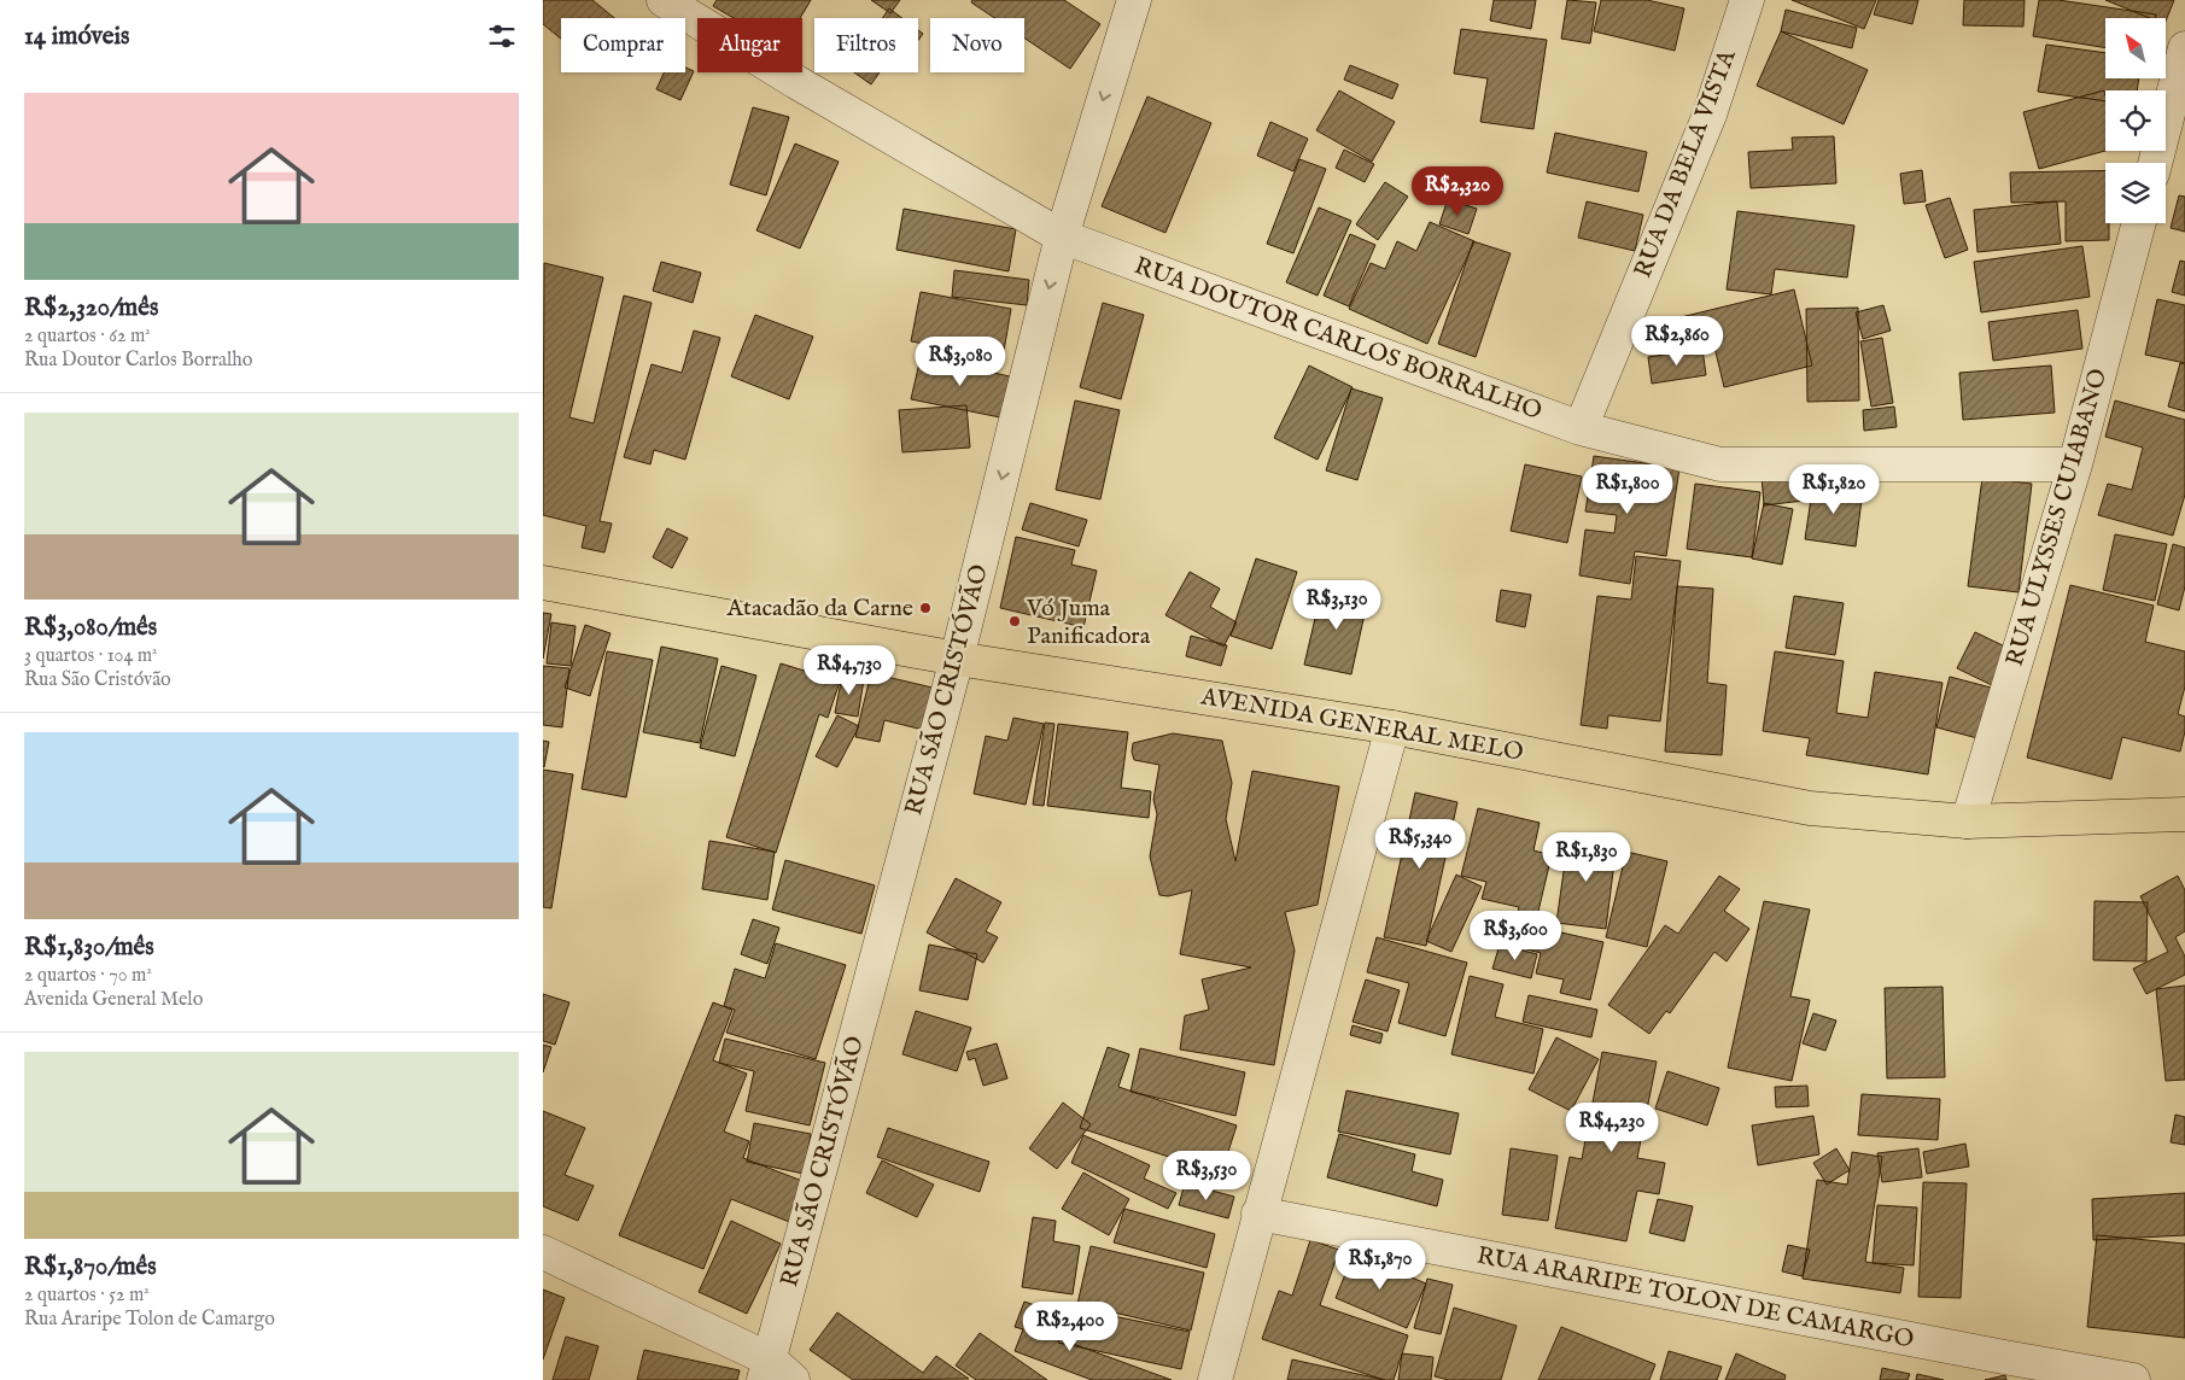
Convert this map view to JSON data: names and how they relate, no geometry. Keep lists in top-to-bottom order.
{
  "streets": {
    "main road": ["AVENIDA GENERAL MELO"],
    "street": [
      "RUA DA BELA VISTA",
      "RUA DOUTOR CARLOS BORRALHO",
      "RUA ULYSSES CUIABANO",
      "RUA SÃO CRISTÓVÃO",
      "RUA ARARIPE TOLON DE CAMARGO"
    ]
  },
  "crossings": [
    ["RUA DA BELA VISTA", "RUA DOUTOR CARLOS BORRALHO"],
    ["RUA DOUTOR CARLOS BORRALHO", "RUA ULYSSES CUIABANO"],
    ["RUA DOUTOR CARLOS BORRALHO", "RUA SÃO CRISTÓVÃO"],
    ["RUA ULYSSES CUIABANO", "AVENIDA GENERAL MELO"],
    ["RUA SÃO CRISTÓVÃO", "AVENIDA GENERAL MELO"]
  ],
  "one_way": ["RUA SÃO CRISTÓVÃO"],
  "places": ["Atacadão da Carne", "Vó Juma Panificadora"],
  "north": "top left",
  "page": {
    "heading": "14 imóveis",
    "chip": [
      "Comprar",
      "Alugar",
      "Filtros",
      "Novo"
    ],
    "list": [
      {
        "name": "R$2,320/mês",
        "note": "2 quartos · 62 m² · Rua Doutor Carlos Borralho"
      },
      {
        "name": "R$3,080/mês",
        "note": "3 quartos · 104 m² · Rua São Cristóvão"
      },
      {
        "name": "R$1,830/mês",
        "note": "2 quartos · 70 m² · Avenida General Melo"
      },
      {
        "name": "R$1,870/mês",
        "note": "2 quartos · 52 m² · Rua Araripe Tolon de Camargo"
      }
    ],
    "price": [
      "R$2,320",
      "R$2,860",
      "R$3,080",
      "R$1,800",
      "R$1,820",
      "R$3,130",
      "R$4,730",
      "R$5,340",
      "R$1,830",
      "R$3,600",
      "R$4,230",
      "R$3,530",
      "R$1,870",
      "R$2,400"
    ]
  }
}
